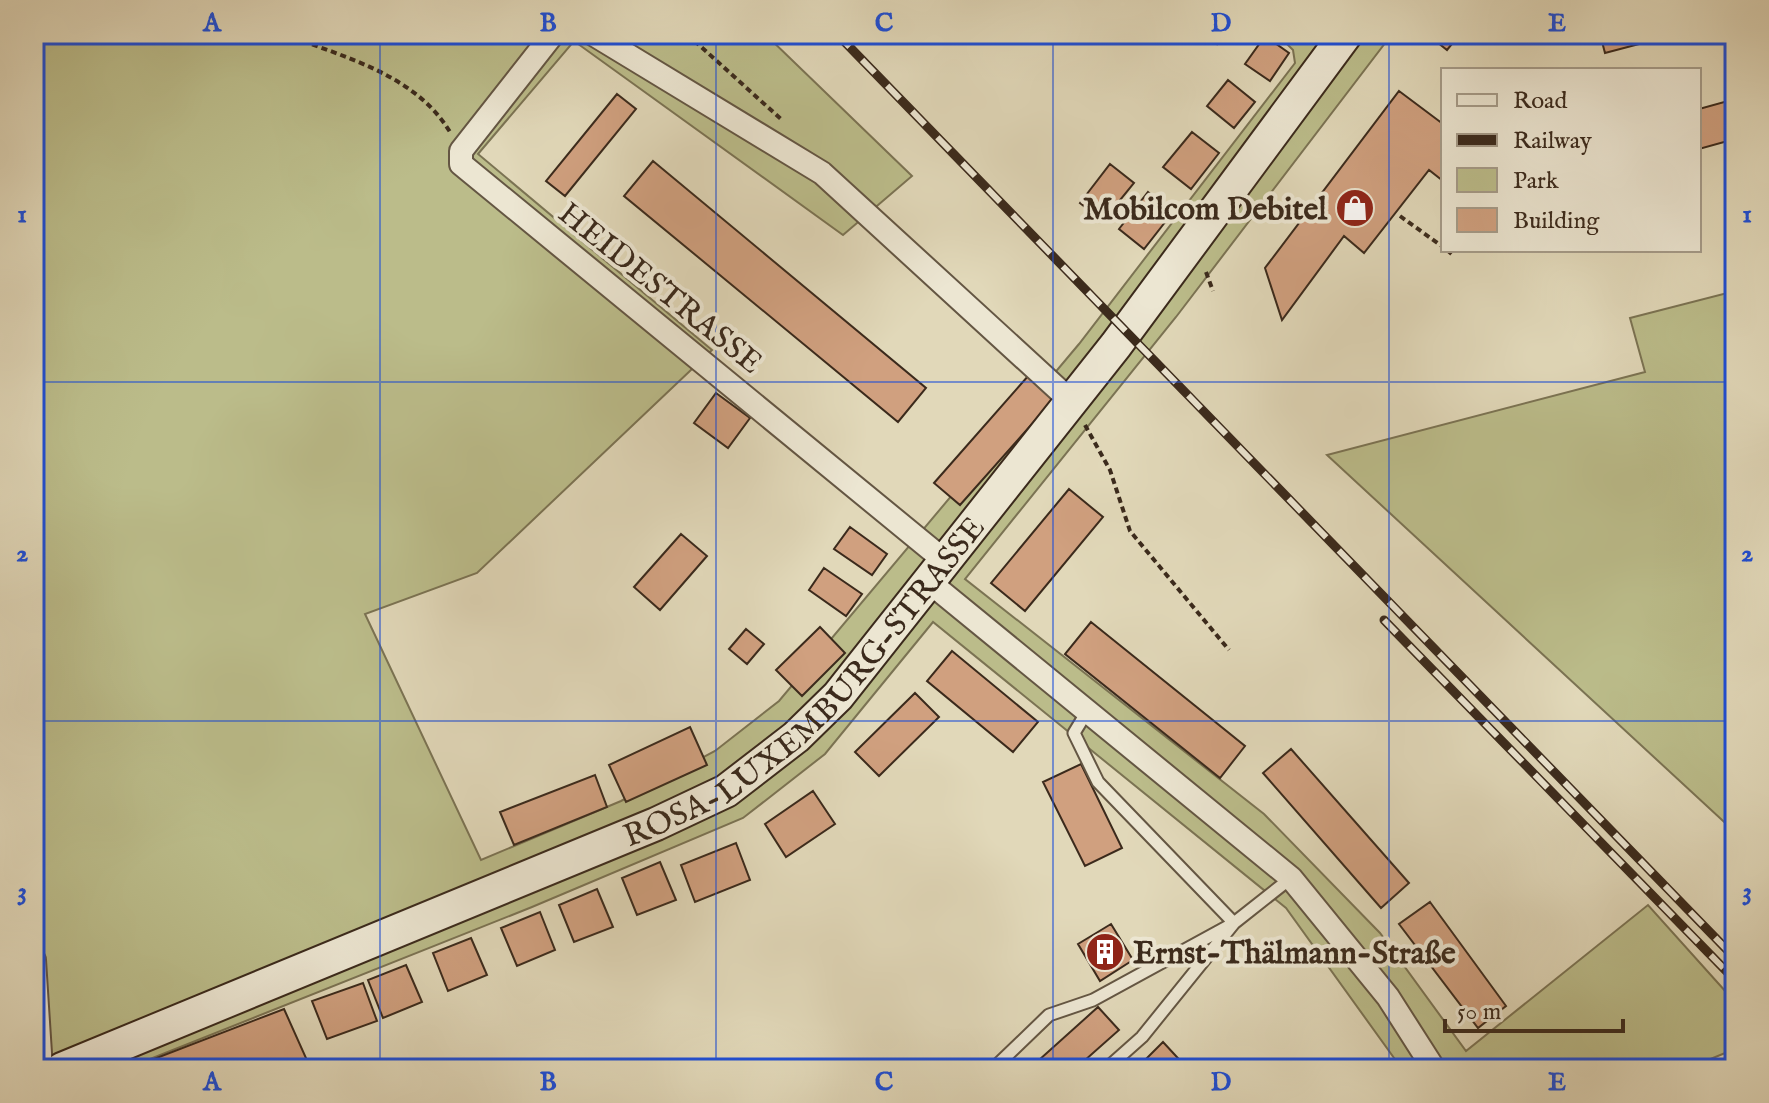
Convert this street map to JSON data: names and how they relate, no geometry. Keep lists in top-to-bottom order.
{
  "streets": {
    "main road": ["ROSA-LUXEMBURG-STRASSE"],
    "street": ["HEIDESTRASSE"]
  },
  "crossings": [
    ["HEIDESTRASSE", "ROSA-LUXEMBURG-STRASSE"]
  ],
  "places": {
    "shop": ["Mobilcom Debitel"],
    "building": ["Ernst-Thälmann-Straße"]
  },
  "legend": [
    "Road",
    "Railway",
    "Park",
    "Building"
  ],
  "scale_bar": "50 m",
  "grid": {
    "columns": [
      "A",
      "B",
      "C",
      "D",
      "E"
    ],
    "rows": ["1", "2", "3"]
  }
}
